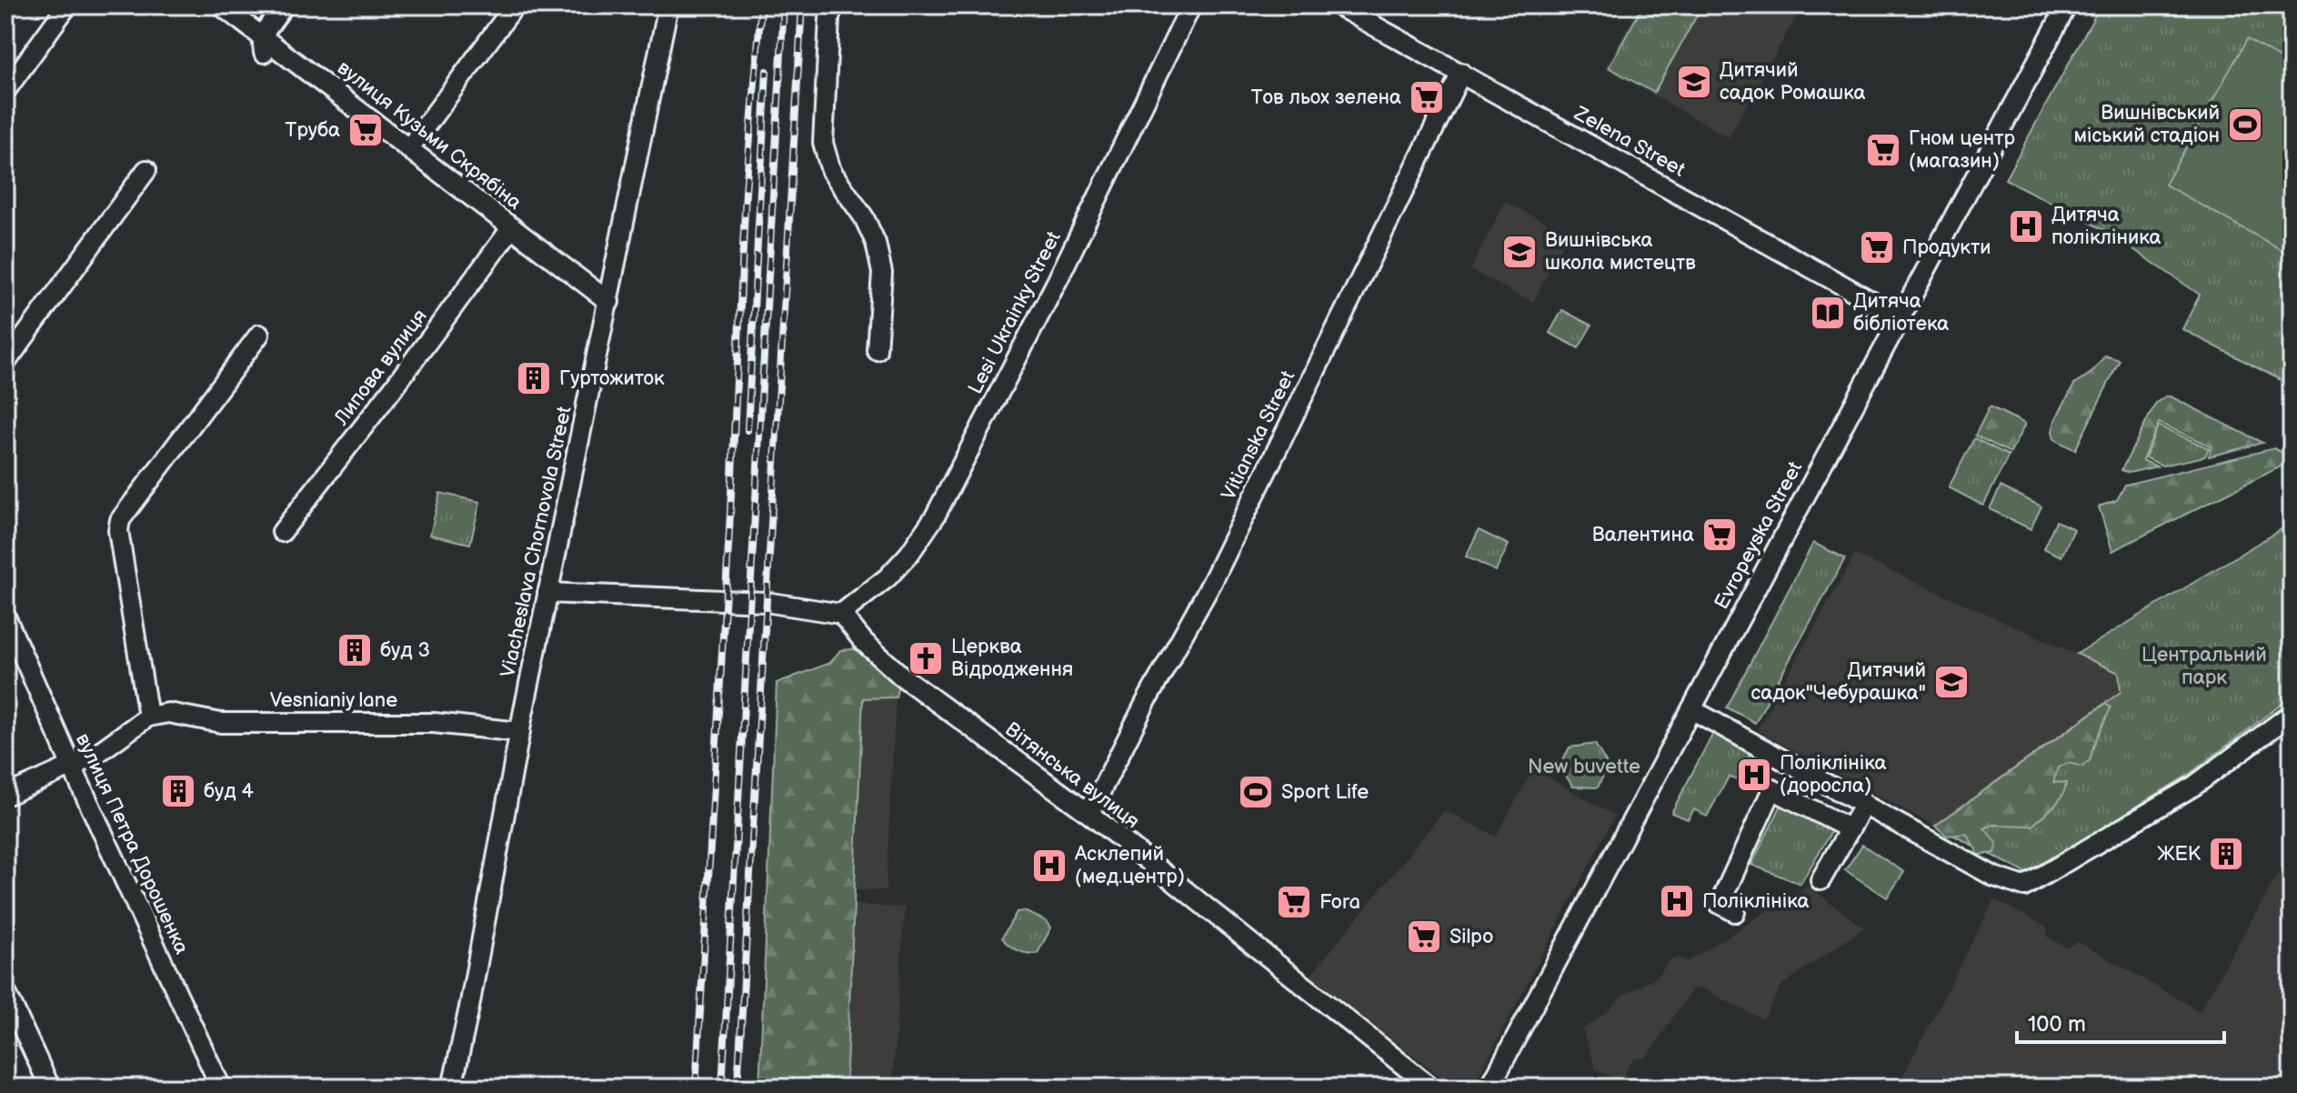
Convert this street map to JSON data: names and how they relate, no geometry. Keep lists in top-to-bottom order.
{
  "streets": {
    "street": [
      "вулиця Кузьми Скрябіна",
      "Zelena Street",
      "Lesi Ukrainky Street",
      "Липова вулиця",
      "Vitianska Street",
      "Evropeyska Street",
      "Viacheslava Chornovola Street",
      "Vesnianiy lane",
      "Вітянська вулиця",
      "вулиця Петра Дорошенка"
    ]
  },
  "crossings": [
    ["вулиця Кузьми Скрябіна", "Липова вулиця"],
    ["вулиця Кузьми Скрябіна", "Viacheslava Chornovola Street"],
    ["Zelena Street", "Vitianska Street"],
    ["Zelena Street", "Evropeyska Street"],
    ["Lesi Ukrainky Street", "Вітянська вулиця"],
    ["Vitianska Street", "Вітянська вулиця"],
    ["Viacheslava Chornovola Street", "Vesnianiy lane"]
  ],
  "parks": ["Центральний парк", "New buvette"],
  "places": {
    "school or university": ["Дитячий садок Ромашка", "Вишнівська школа мистецтв", "Дитячий садок\"Чебурашка\""],
    "supermarket": [
      "Тов льох зелена",
      "Труба",
      "Гном центр (магазин)",
      "Продукти",
      "Валентина",
      "Fora",
      "Silpo"
    ],
    "sports": ["Вишнівський міський стадіон", "Sport Life"],
    "hospital": [
      "Дитяча полікліника",
      "Поліклініка (доросла)",
      "Асклепий (мед.центр)",
      "Поліклініка"
    ],
    "library": ["Дитяча бібліотека"],
    "building": [
      "Гуртожиток",
      "буд 3",
      "буд 4",
      "ЖЕК"
    ],
    "church": ["Церква Відродження"]
  },
  "scale_bar": "100 m"
}
